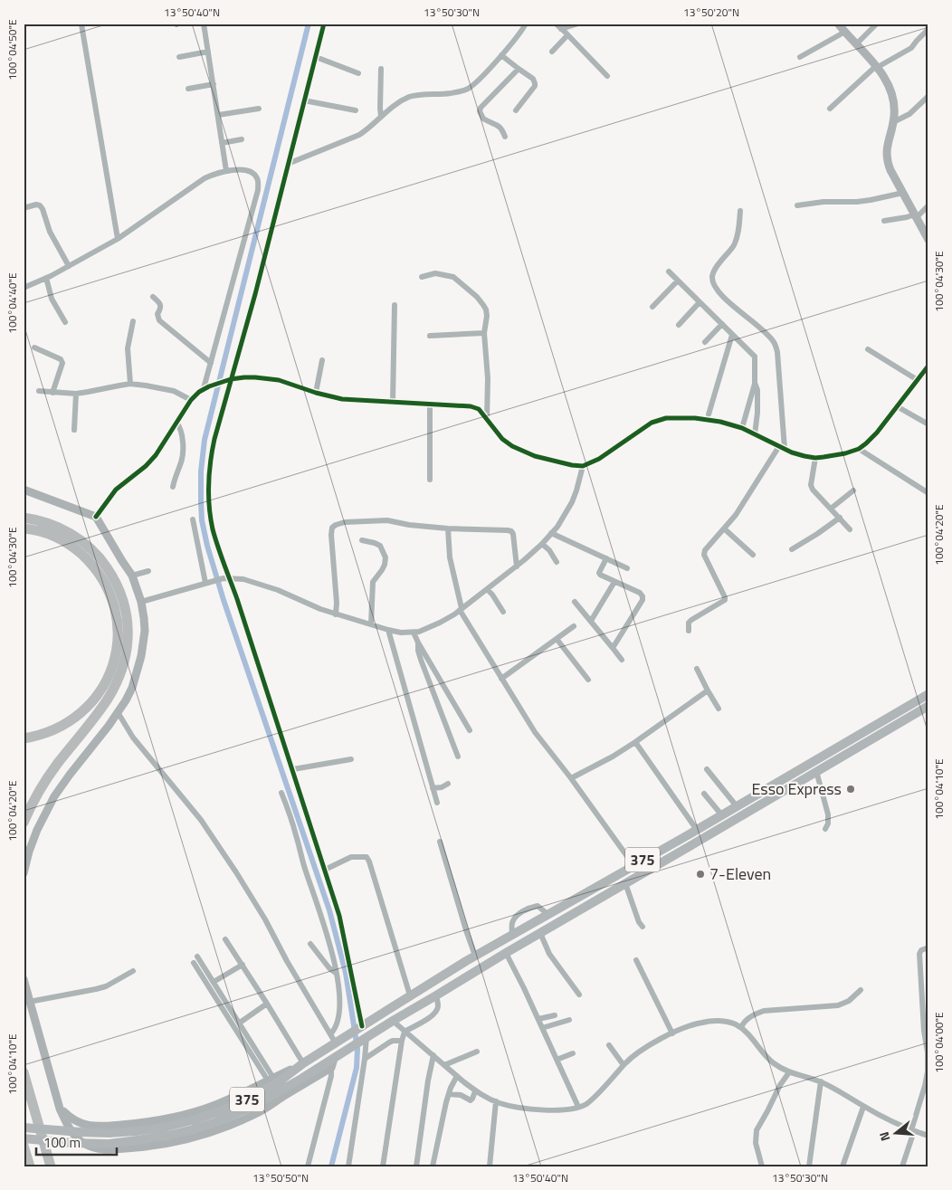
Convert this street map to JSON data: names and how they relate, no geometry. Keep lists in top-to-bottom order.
{
  "streets": {
    "main road": ["375"]
  },
  "places": ["Esso Express", "7-Eleven"],
  "scale_bar": "100 m",
  "north": "left",
  "coordinates": [
    "13°50'40\"N",
    "13°50'30\"N",
    "13°50'20\"N",
    "100°04'50\"E",
    "100°04'30\"E",
    "100°04'40\"E",
    "100°04'20\"E",
    "100°04'10\"E",
    "100°04'00\"E",
    "13°50'50\"N"
  ]
}
